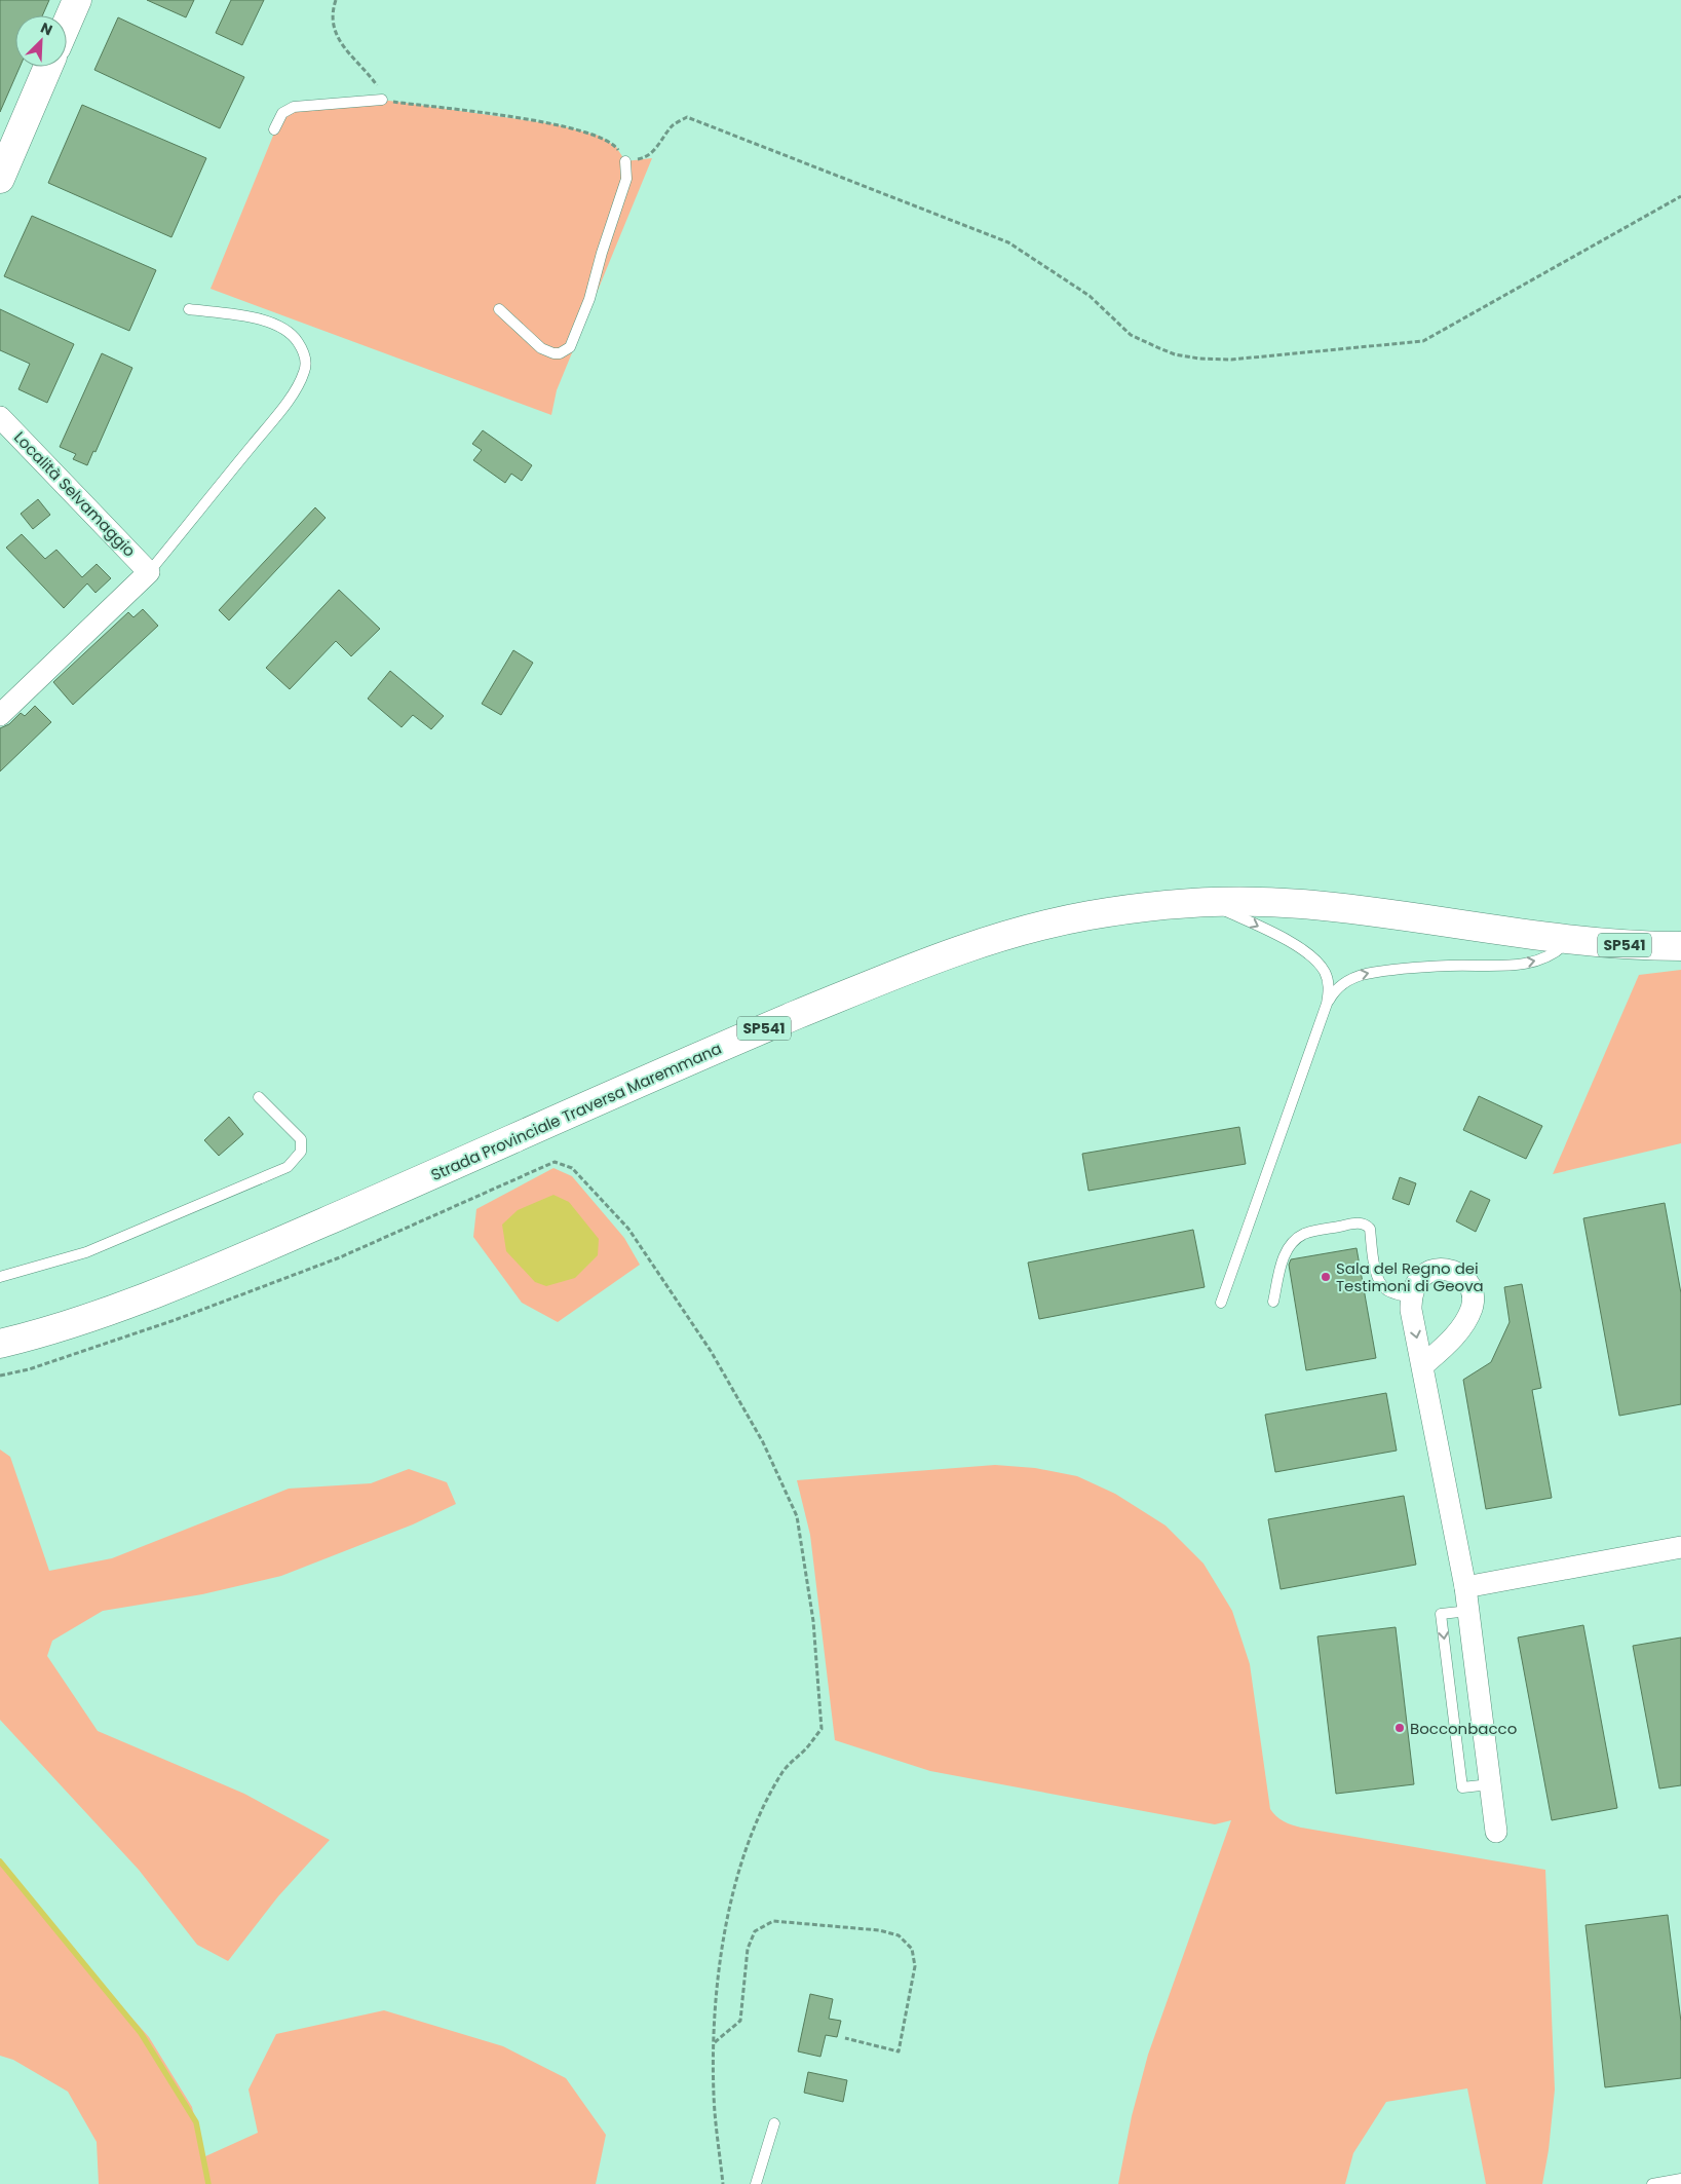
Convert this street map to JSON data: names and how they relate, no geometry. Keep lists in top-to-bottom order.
{
  "streets": {
    "main road": ["SP541", "Strada Provinciale Traversa Maremmana"],
    "street": ["Località Selvamaggio"]
  },
  "places": ["Sala del Regno dei Testimoni di Geova", "Bocconbacco"],
  "north": "top right"
}
